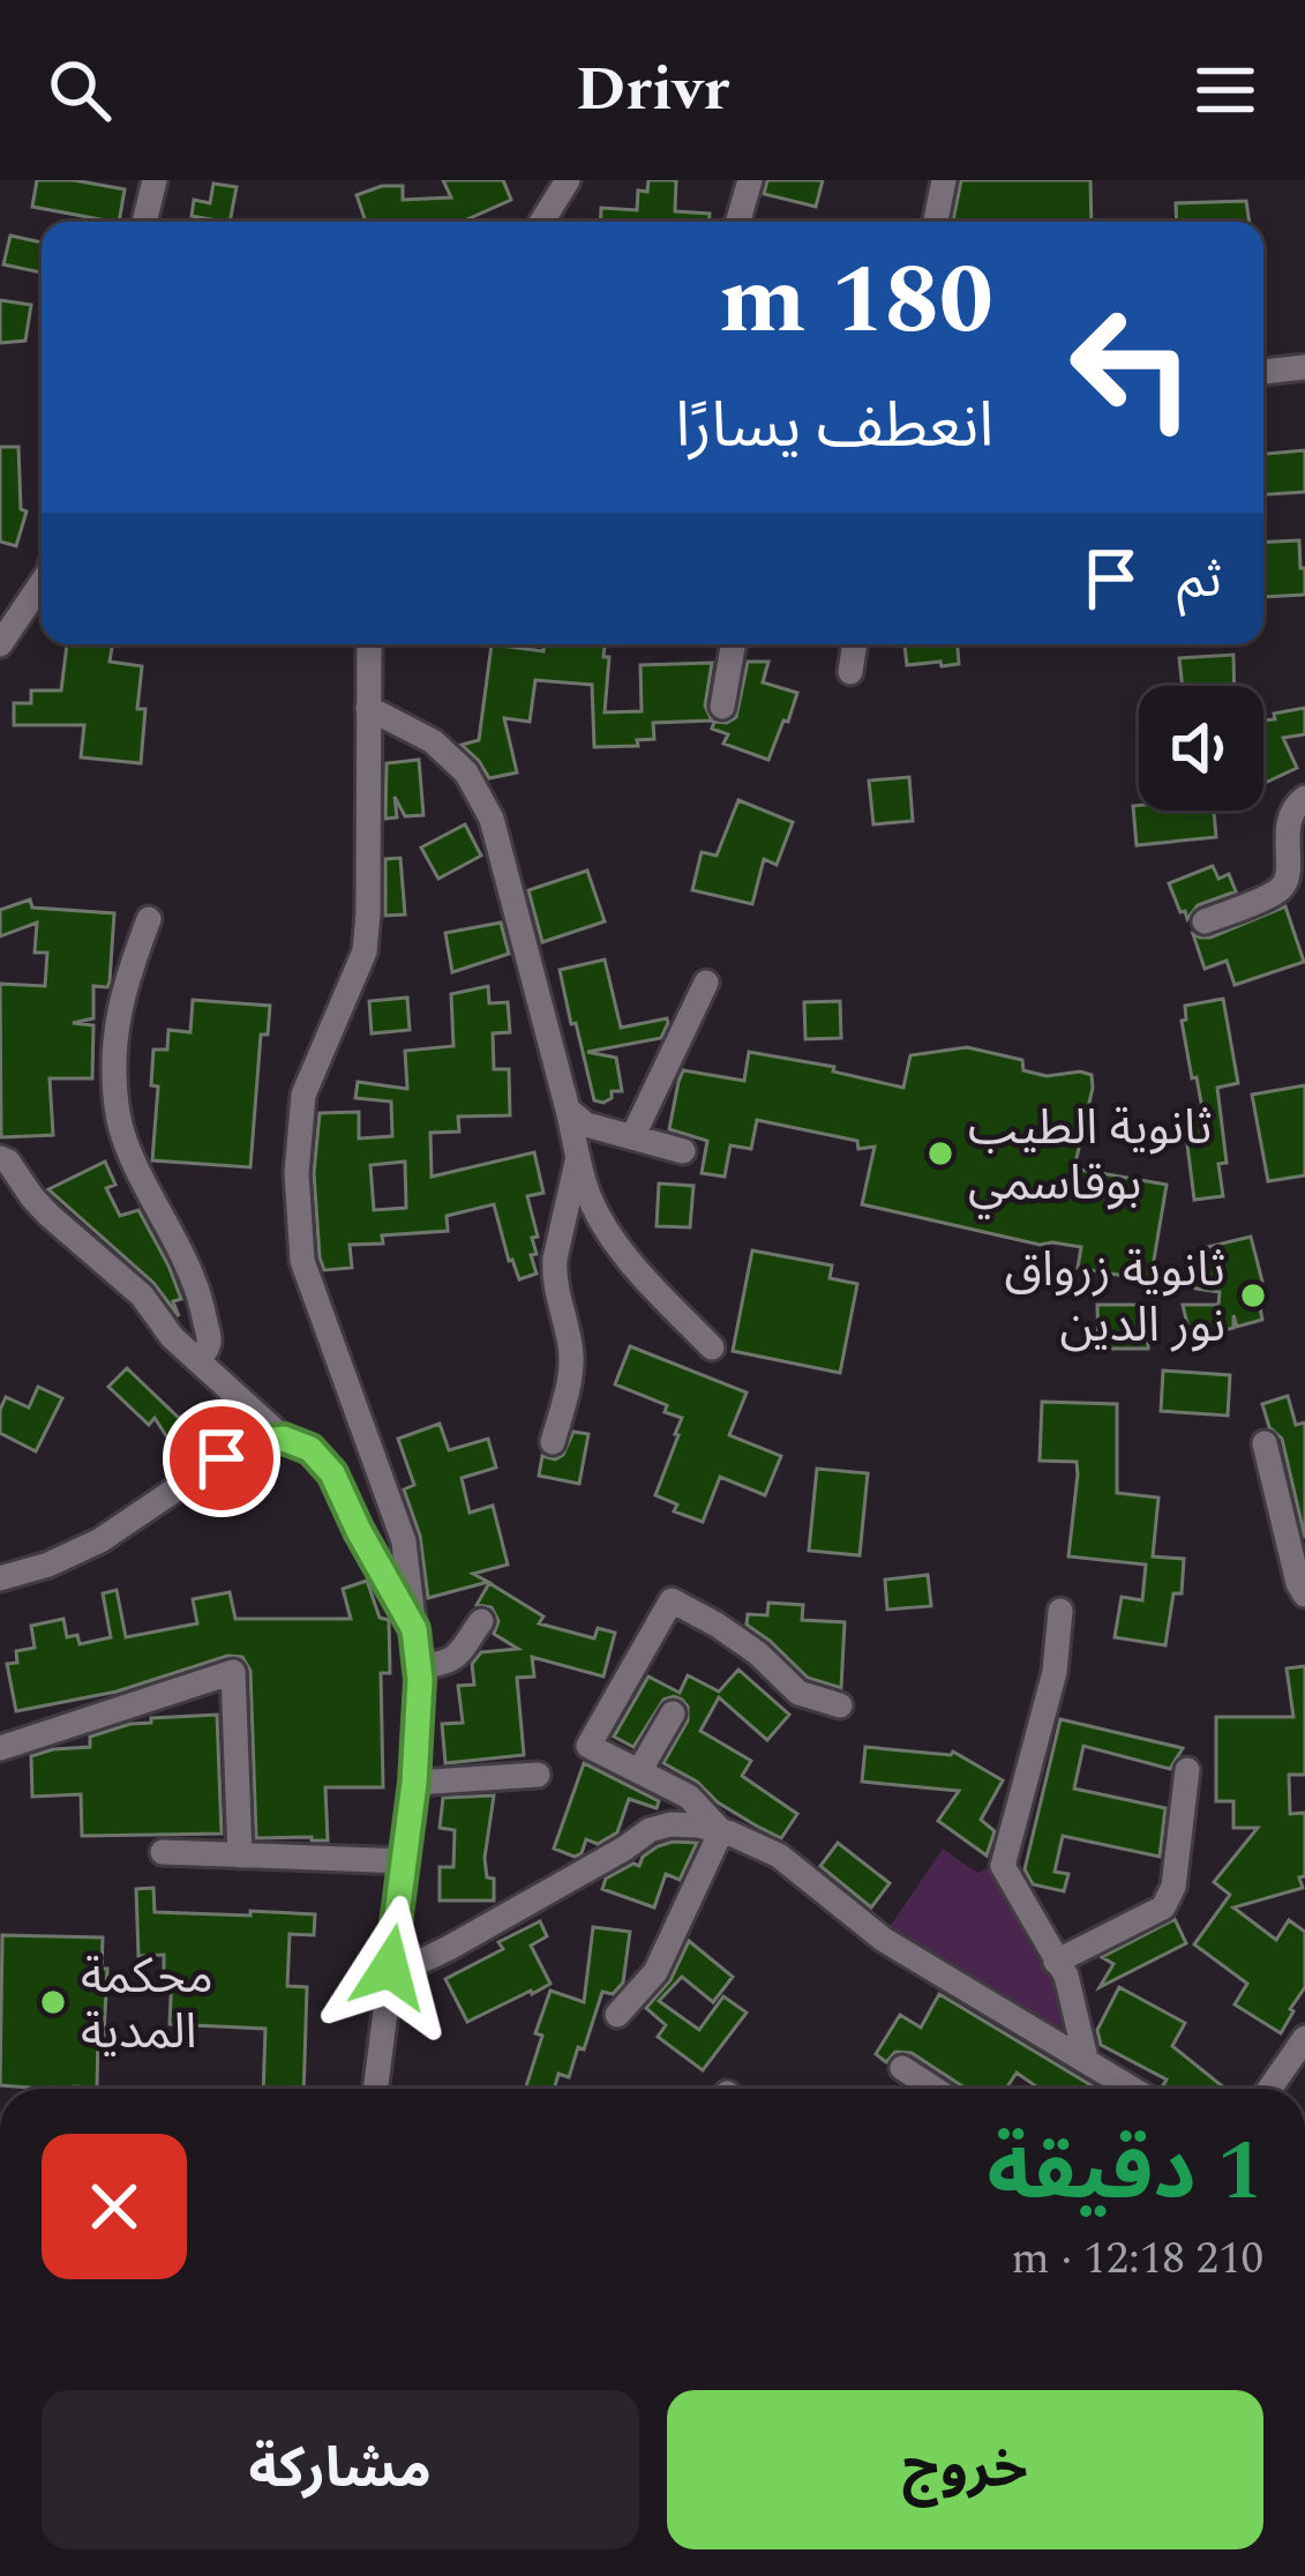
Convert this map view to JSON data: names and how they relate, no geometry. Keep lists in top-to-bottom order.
{
  "places": ["ثانوية الطيب بوقاسمي", "ثانوية زرواق نور الدين", "محكمة المدية"],
  "page": {
    "header": "Drivr",
    "turn": ["180 m", "انعطف يسارًا"],
    "then": "ثم",
    "heading": ["1 دقيقة", "210 m · 12:18"],
    "buttons": ["خروج", "مشاركة"]
  }
}
